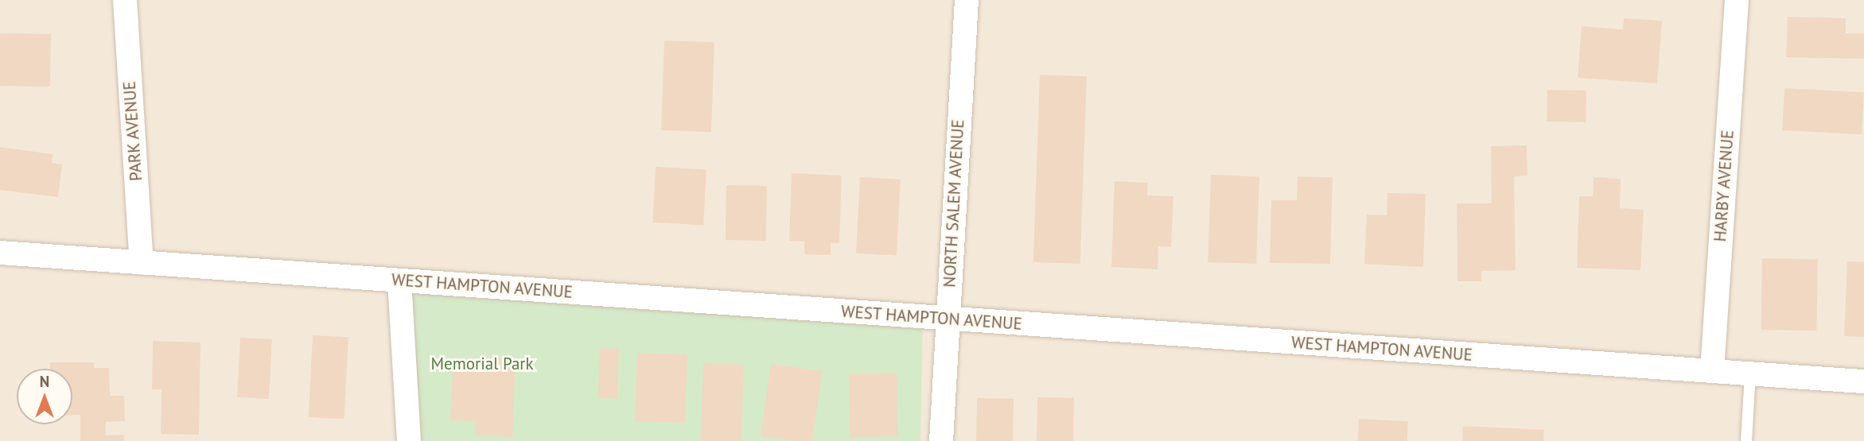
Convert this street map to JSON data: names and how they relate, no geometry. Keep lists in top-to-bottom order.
{
  "streets": {
    "street": [
      "PARK AVENUE",
      "HARBY AVENUE",
      "NORTH SALEM AVENUE",
      "WEST HAMPTON AVENUE"
    ]
  },
  "crossings": [
    ["PARK AVENUE", "WEST HAMPTON AVENUE"],
    ["HARBY AVENUE", "WEST HAMPTON AVENUE"],
    ["NORTH SALEM AVENUE", "WEST HAMPTON AVENUE"]
  ],
  "parks": ["Memorial Park"],
  "north": "top"
}
